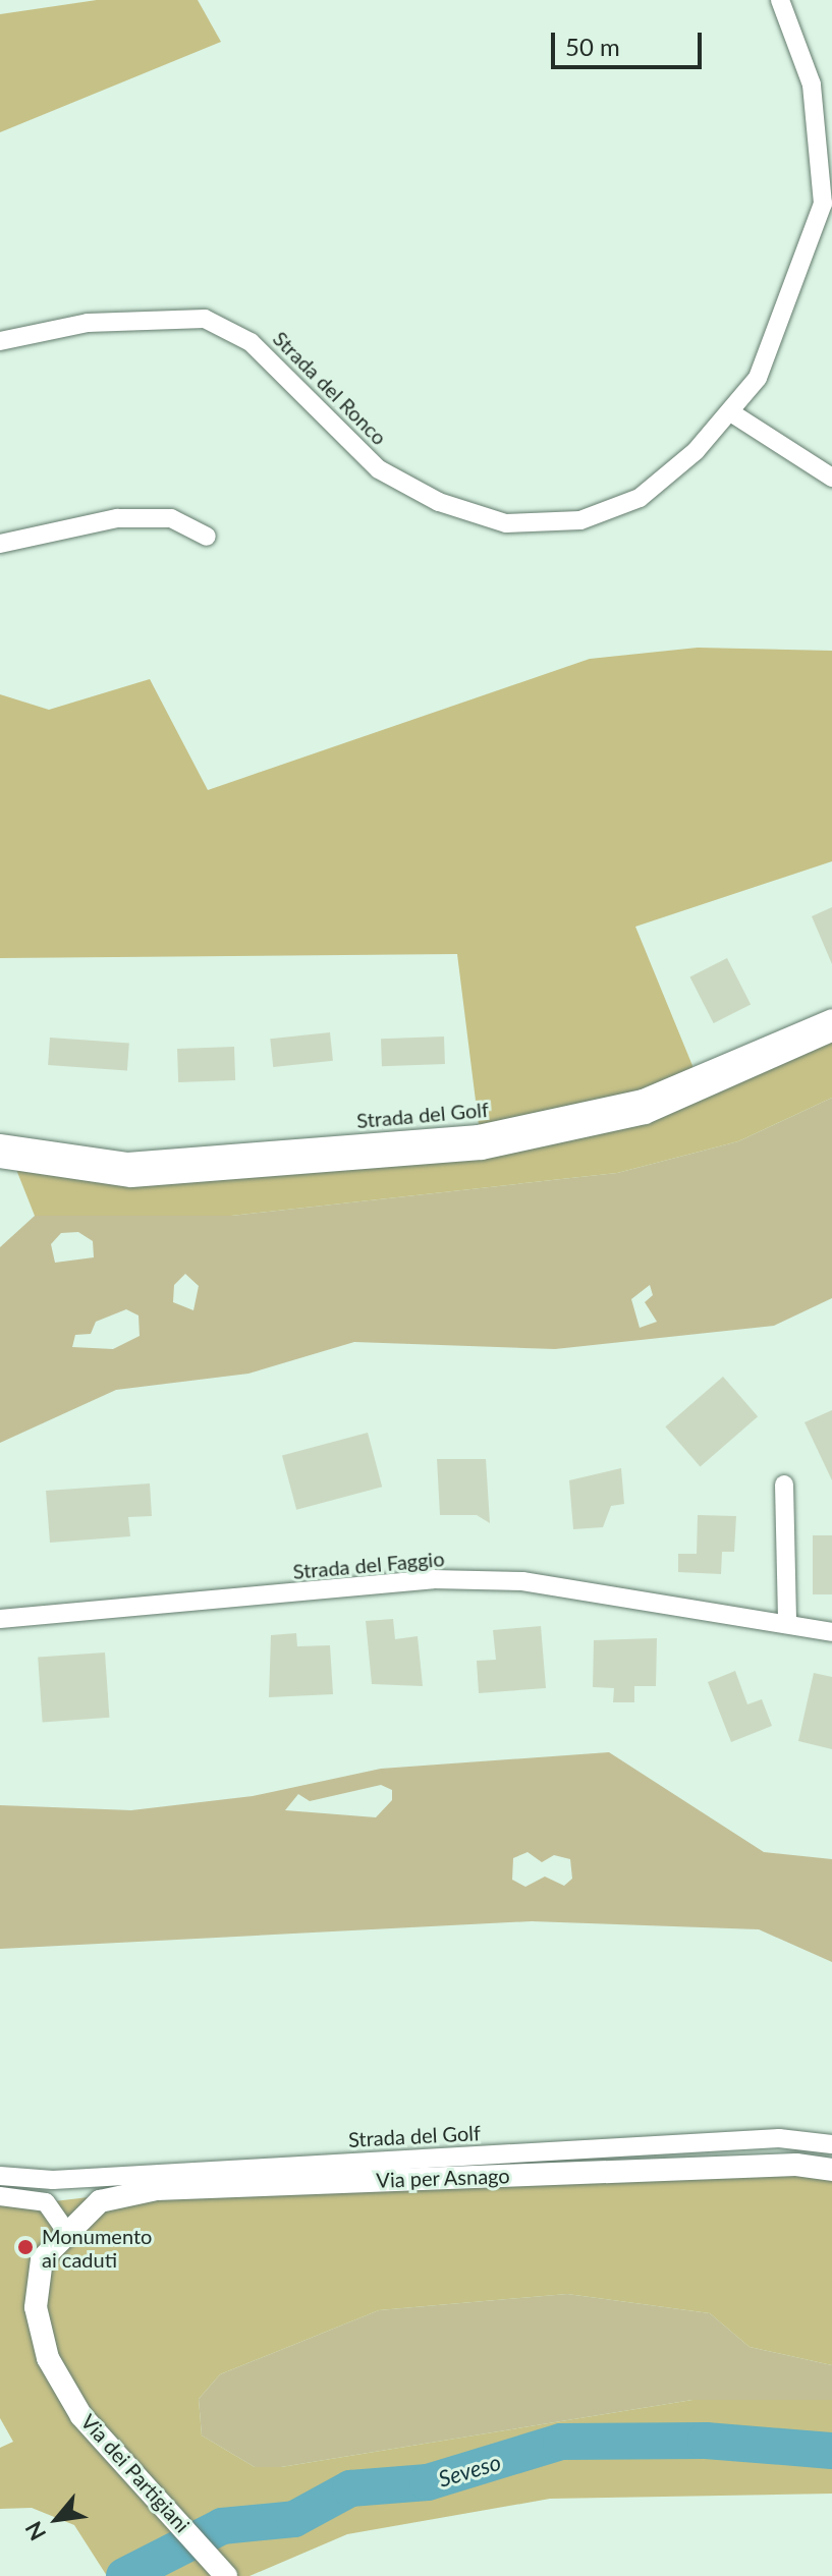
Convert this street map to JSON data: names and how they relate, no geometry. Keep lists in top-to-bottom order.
{
  "streets": {
    "street": [
      "Strada del Ronco",
      "Strada del Golf",
      "Strada del Faggio",
      "Via per Asnago",
      "Via dei Partigiani"
    ]
  },
  "crossings": [
    ["Via per Asnago", "Via dei Partigiani"]
  ],
  "water": ["Seveso"],
  "places": ["Monumento ai caduti"],
  "scale_bar": "50 m",
  "north": "bottom left"
}
